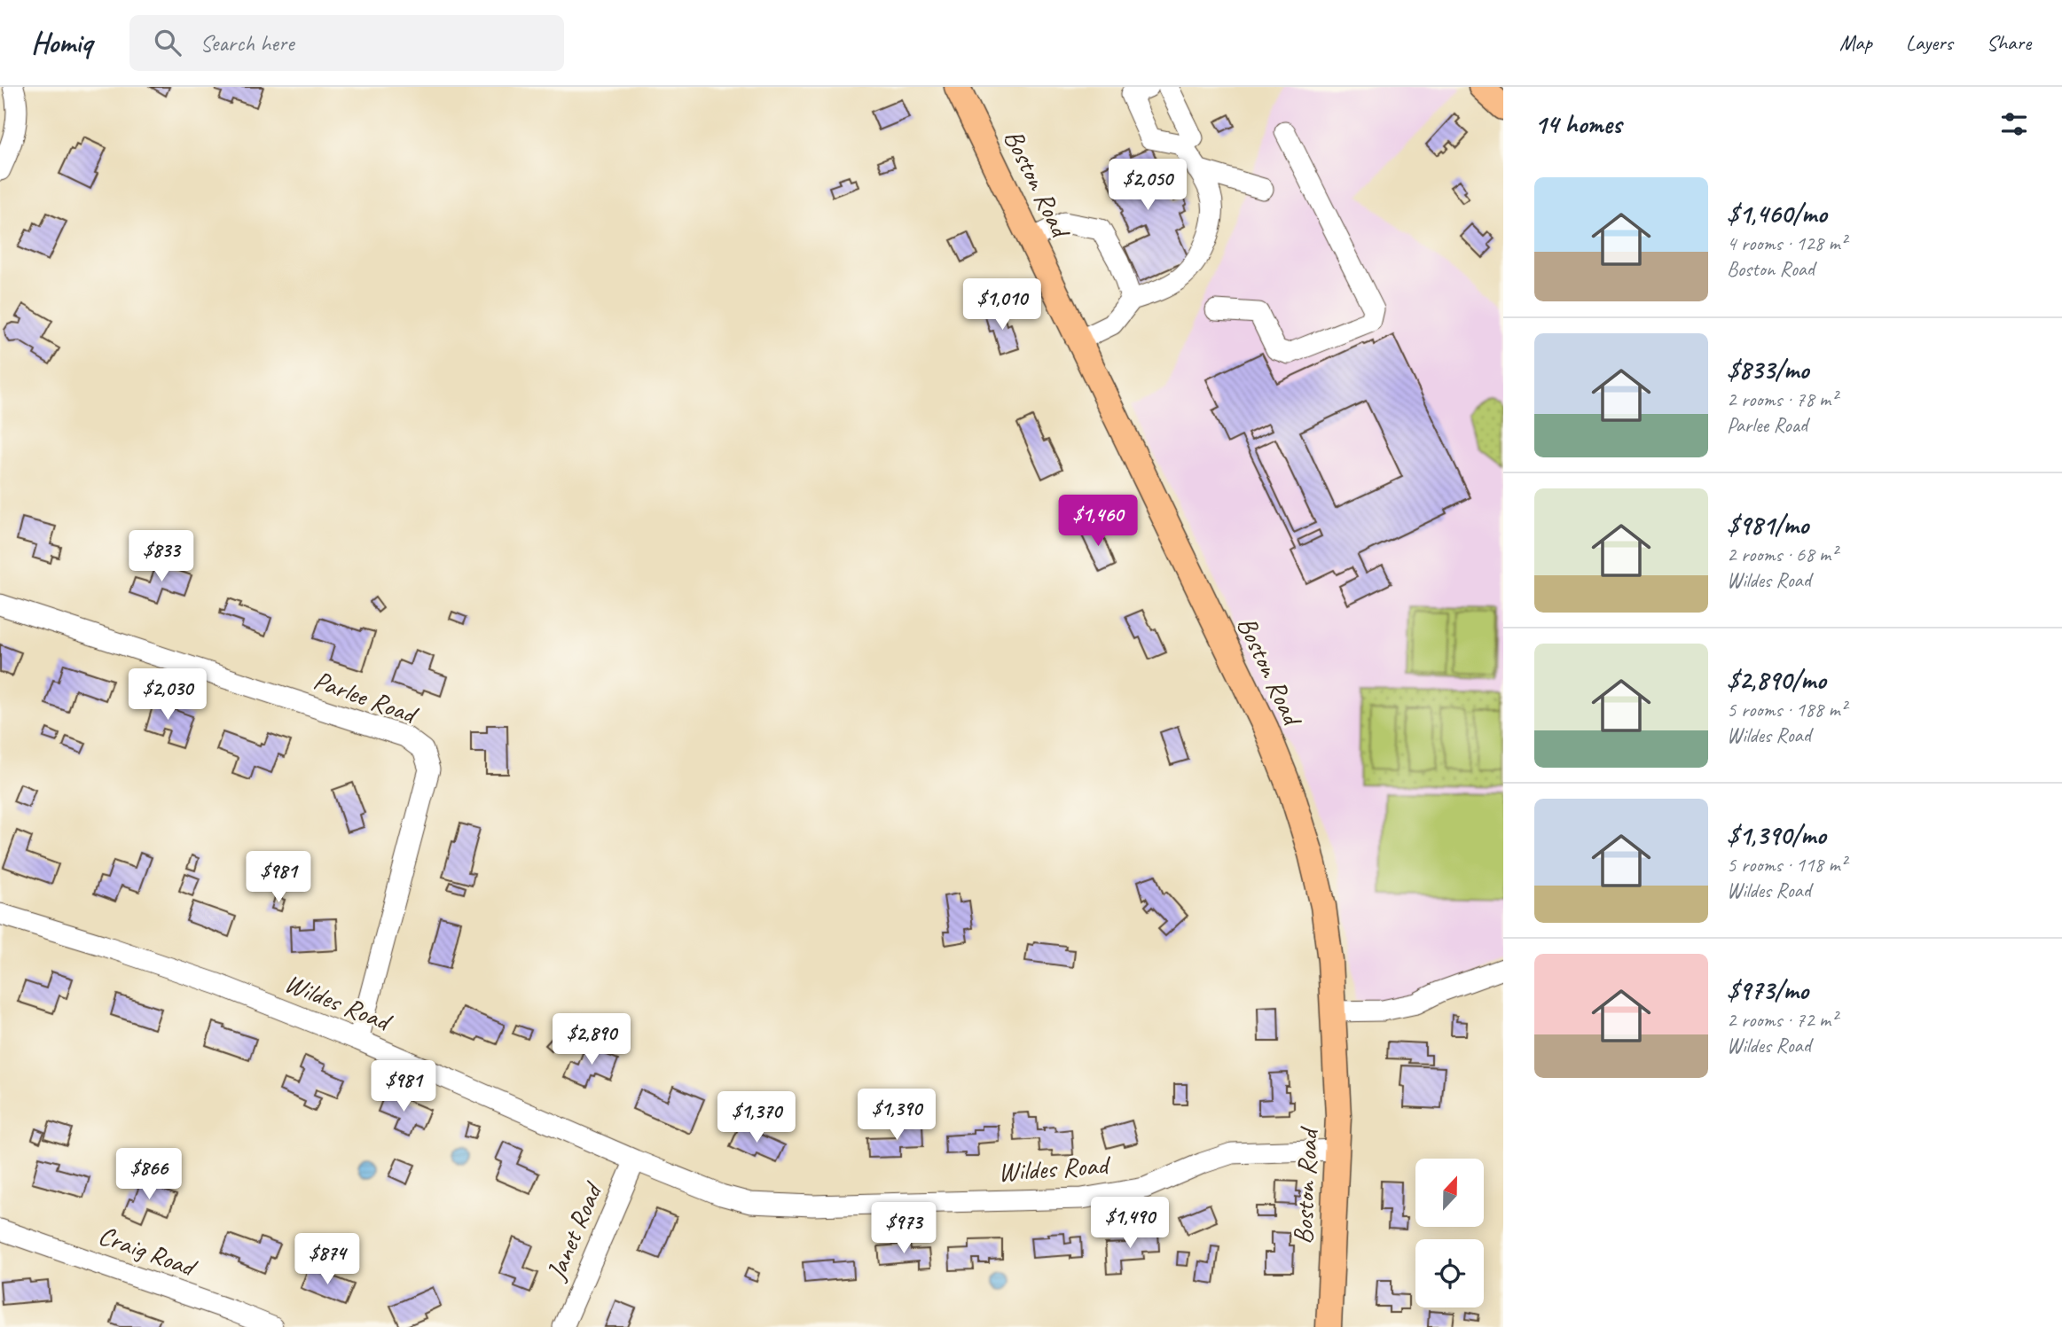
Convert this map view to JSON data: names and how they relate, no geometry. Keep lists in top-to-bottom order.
{
  "streets": {
    "main road": ["Boston Road"],
    "street": [
      "Parlee Road",
      "Wildes Road",
      "Janet Road",
      "Craig Road"
    ]
  },
  "crossings": [
    ["Boston Road", "Wildes Road"],
    ["Parlee Road", "Wildes Road"],
    ["Wildes Road", "Janet Road"]
  ],
  "north": "top",
  "page": {
    "header": "Homiq",
    "search": "Search here",
    "nav": ["Map", "Layers", "Share"],
    "heading": "14 homes",
    "price": [
      "$2,050",
      "$1,010",
      "$1,460",
      "$833",
      "$2,030",
      "$981",
      "$2,890",
      "$981",
      "$1,390",
      "$1,370",
      "$866",
      "$1,490",
      "$973",
      "$874"
    ],
    "list": [
      {
        "name": "$1,460/mo",
        "note": "4 rooms · 128 m² · Boston Road"
      },
      {
        "name": "$833/mo",
        "note": "2 rooms · 78 m² · Parlee Road"
      },
      {
        "name": "$981/mo",
        "note": "2 rooms · 68 m² · Wildes Road"
      },
      {
        "name": "$2,890/mo",
        "note": "5 rooms · 188 m² · Wildes Road"
      },
      {
        "name": "$1,390/mo",
        "note": "5 rooms · 118 m² · Wildes Road"
      },
      {
        "name": "$973/mo",
        "note": "2 rooms · 72 m² · Wildes Road"
      }
    ]
  }
}
